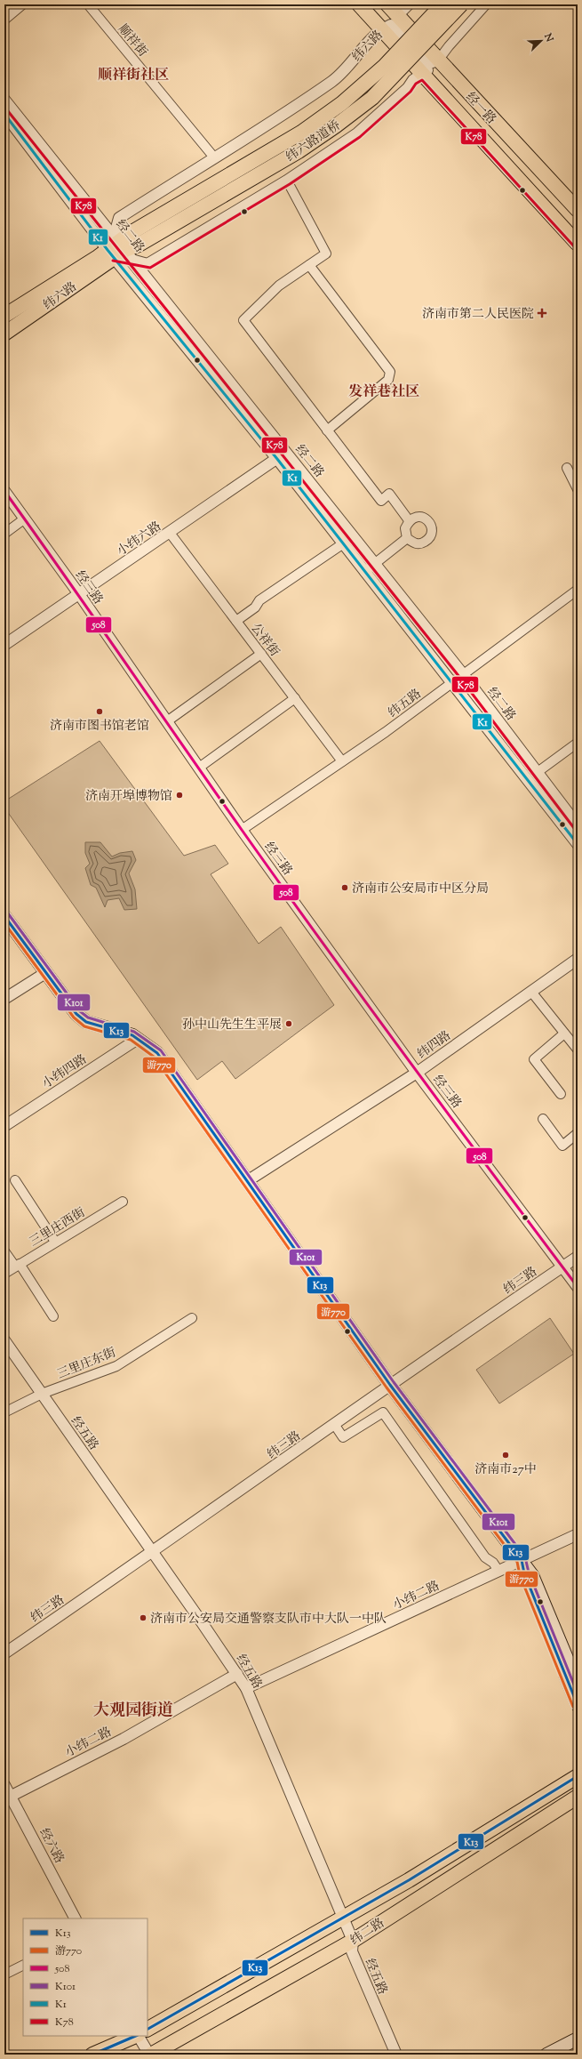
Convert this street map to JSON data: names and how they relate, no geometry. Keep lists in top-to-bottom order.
{
  "streets": {
    "main road": [
      "纬六路",
      "经一路",
      "纬六路道桥",
      "纬二路"
    ],
    "street": [
      "顺祥街",
      "经二路",
      "小纬六路",
      "经三路",
      "公祥街",
      "纬五路",
      "纬四路",
      "小纬四路",
      "三里庄西街",
      "纬三路",
      "三里庄东街",
      "经五路",
      "小纬二路",
      "经六路"
    ]
  },
  "crossings": [
    ["顺祥街", "纬六路"],
    ["纬六路", "经一路"],
    ["纬六路", "纬六路道桥"],
    ["纬六路", "经二路"],
    ["经二路", "小纬六路"],
    ["经二路", "纬五路"],
    ["小纬六路", "经三路"],
    ["小纬六路", "公祥街"],
    ["经三路", "纬五路"],
    ["经三路", "纬四路"],
    ["经三路", "纬三路"],
    ["公祥街", "纬五路"],
    ["纬三路", "经五路"],
    ["三里庄东街", "经五路"],
    ["经五路", "小纬二路"],
    ["经五路", "纬二路"],
    ["小纬二路", "经六路"]
  ],
  "districts": ["顺祥街社区", "发祥巷社区", "大观园街道"],
  "places": {
    "health": ["济南市第二人民医院"],
    "other": [
      "济南市图书馆老馆",
      "济南开埠博物馆",
      "济南市公安局市中区分局",
      "孙中山先生生平展",
      "济南市27中",
      "济南市公安局交通警察支队市中大队一中队"
    ]
  },
  "lines": [
    "transit line K78",
    "transit line K1",
    "transit line 508",
    "transit line K101",
    "transit line K13",
    "transit line 游770"
  ],
  "legend": [
    "K13",
    "游770",
    "508",
    "K101",
    "K1",
    "K78"
  ],
  "north": "top right"
}
